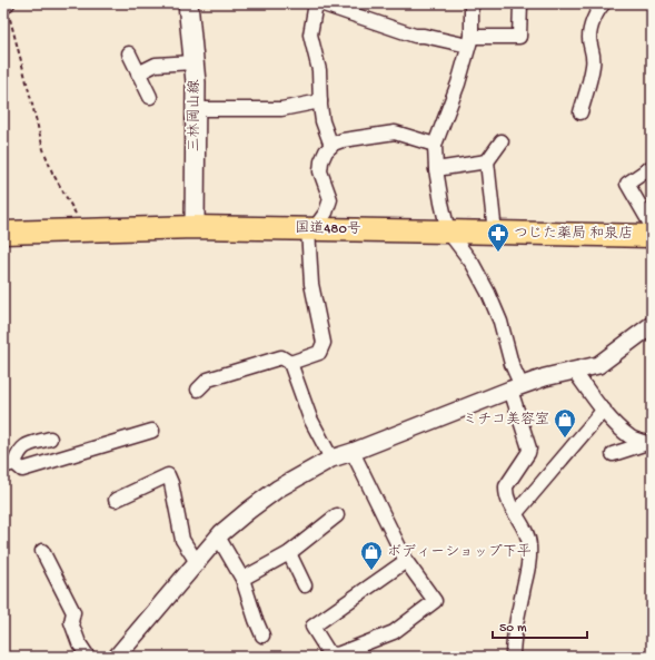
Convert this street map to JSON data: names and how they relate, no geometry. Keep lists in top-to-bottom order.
{
  "streets": {
    "highway": ["国道480号"],
    "main road": ["三林岡山線"]
  },
  "crossings": [
    ["三林岡山線", "国道480号"]
  ],
  "places": {
    "pharmacy": ["つじた薬局 和泉店"],
    "shop": ["ミチコ美容室", "ボディーショップ下平"]
  },
  "scale_bar": "50 m"
}
